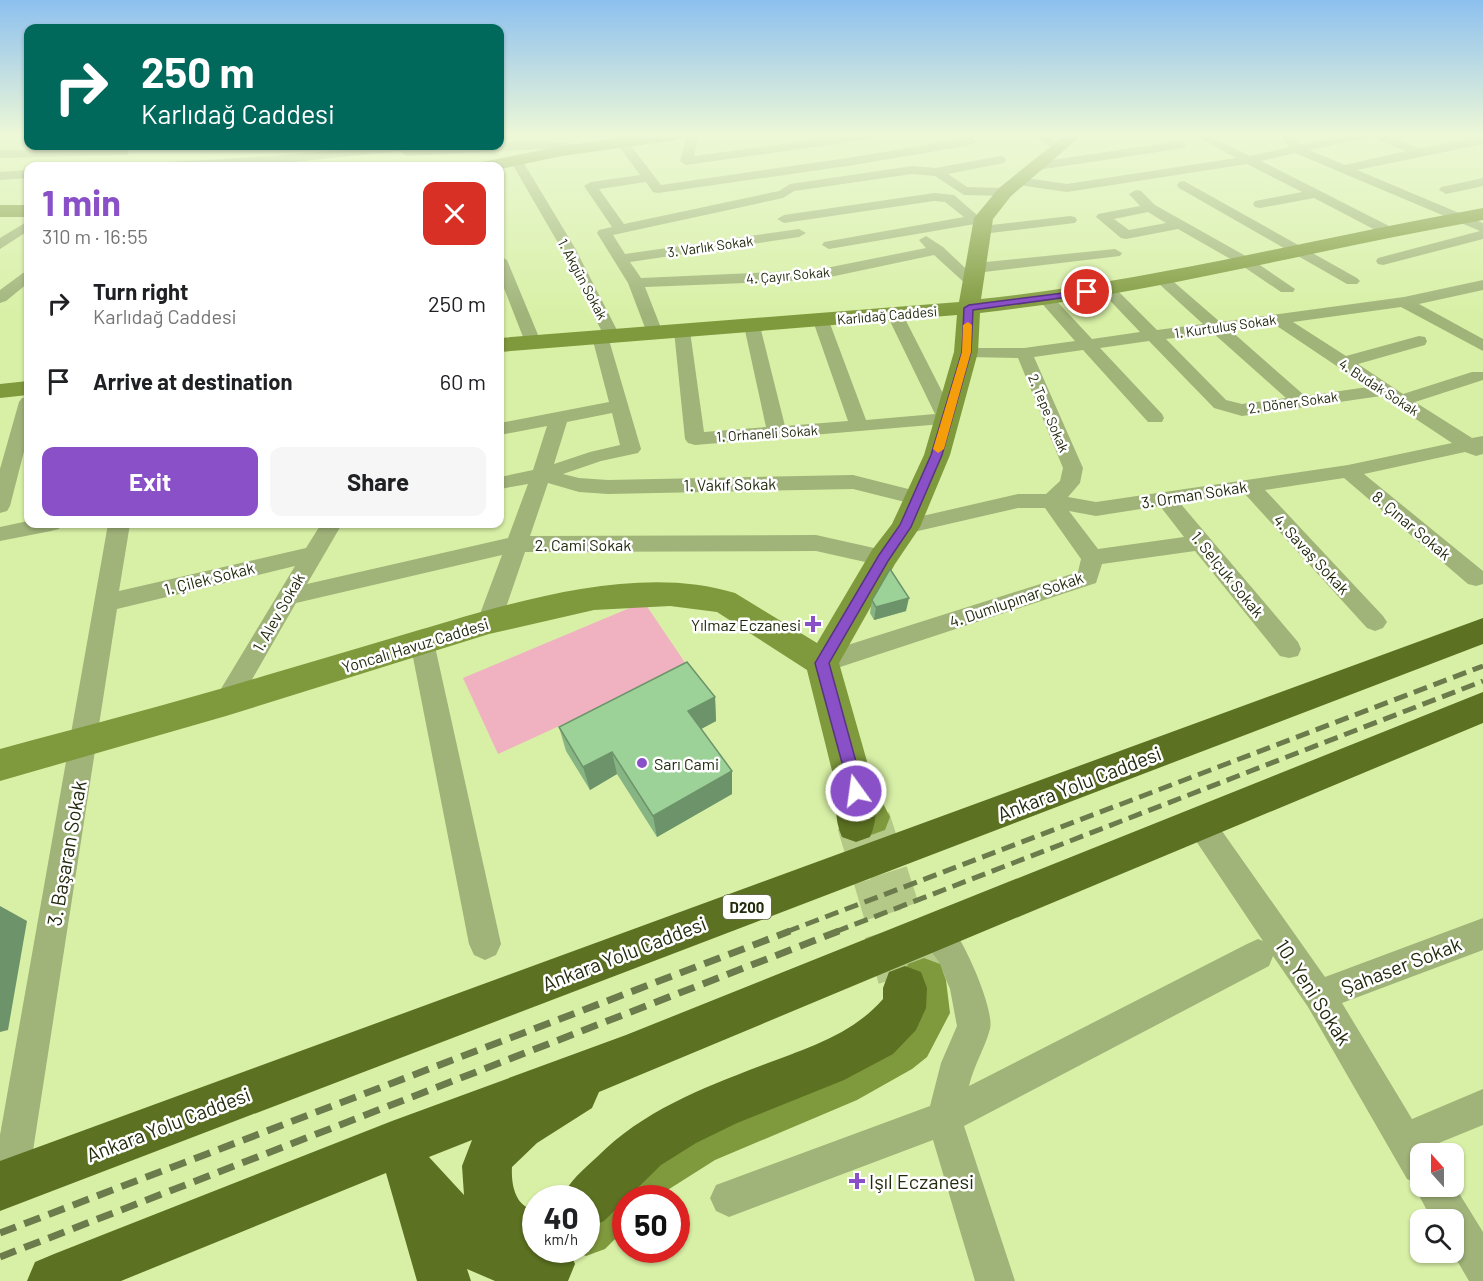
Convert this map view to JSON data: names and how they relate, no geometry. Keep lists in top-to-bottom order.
{
  "streets": {
    "highway": ["Ankara Yolu Caddesi", "D200"],
    "main road": ["Karlıdağ Caddesi", "Yoncalı Havuz Caddesi"],
    "street": [
      "3. Varlık Sokak",
      "4. Çayır Sokak",
      "1. Akgün Sokak",
      "1. Kurtuluş Sokak",
      "4. Budak Sokak",
      "2. Döner Sokak",
      "2. Tepe Sokak",
      "1. Orhaneli Sokak",
      "1. Vakıf Sokak",
      "3. Orman Sokak",
      "8. Çınar Sokak",
      "2. Cami Sokak",
      "4. Savaş Sokak",
      "1. Selçuk Sokak",
      "1. Çilek Sokak",
      "4. Dumlupınar Sokak",
      "1. Alev Sokak",
      "3. Başaran Sokak",
      "Şahaser Sokak",
      "10. Yeni Sokak"
    ]
  },
  "crossings": [
    ["1. Akgün Sokak", "Karlıdağ Caddesi"],
    ["1. Akgün Sokak", "1. Vakıf Sokak"],
    ["Karlıdağ Caddesi", "2. Döner Sokak"],
    ["Karlıdağ Caddesi", "1. Orhaneli Sokak"],
    ["1. Kurtuluş Sokak", "4. Budak Sokak"],
    ["1. Kurtuluş Sokak", "2. Döner Sokak"],
    ["1. Kurtuluş Sokak", "2. Tepe Sokak"],
    ["4. Budak Sokak", "2. Döner Sokak"],
    ["4. Budak Sokak", "3. Orman Sokak"],
    ["2. Tepe Sokak", "3. Orman Sokak"],
    ["3. Orman Sokak", "8. Çınar Sokak"],
    ["3. Orman Sokak", "4. Savaş Sokak"],
    ["3. Orman Sokak", "1. Selçuk Sokak"],
    ["2. Cami Sokak", "1. Alev Sokak"],
    ["1. Selçuk Sokak", "4. Dumlupınar Sokak"],
    ["1. Çilek Sokak", "1. Alev Sokak"],
    ["1. Çilek Sokak", "3. Başaran Sokak"],
    ["4. Dumlupınar Sokak", "Yoncalı Havuz Caddesi"],
    ["1. Alev Sokak", "Yoncalı Havuz Caddesi"],
    ["Yoncalı Havuz Caddesi", "3. Başaran Sokak"],
    ["Ankara Yolu Caddesi", "3. Başaran Sokak"],
    ["Şahaser Sokak", "10. Yeni Sokak"]
  ],
  "places": {
    "health": ["Yılmaz Eczanesi", "Işıl Eczanesi"],
    "other": ["Sarı Cami"]
  },
  "north": "top",
  "page": {
    "turn": ["250 m", "Karlıdağ Caddesi"],
    "heading": ["1 min", "310 m · 16:55"],
    "list": [
      {
        "name": "Turn right",
        "note": "Karlıdağ Caddesi",
        "value": "250 m"
      },
      {
        "name": "Arrive at destination",
        "value": "60 m"
      }
    ],
    "buttons": ["Exit", "Share"],
    "speed": "40 km/h",
    "limit": "50"
  }
}
